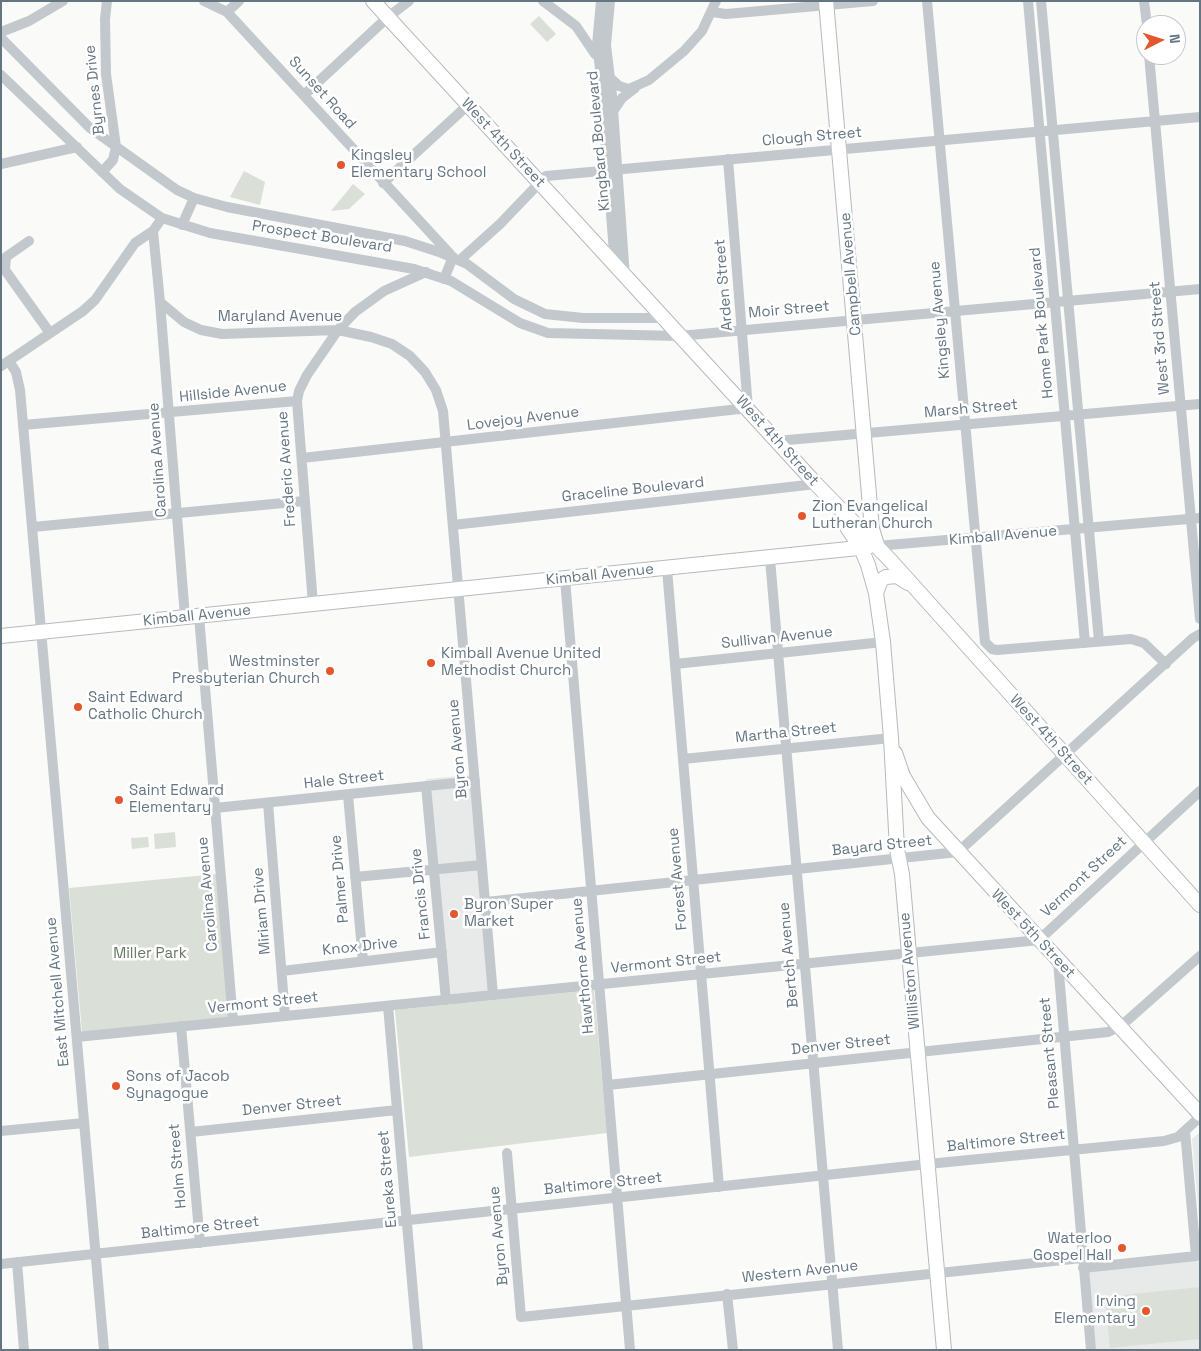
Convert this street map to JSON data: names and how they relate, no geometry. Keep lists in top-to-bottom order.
{
  "streets": {
    "main road": [
      "West 4th Street",
      "Campbell Avenue",
      "Kimball Avenue",
      "West 5th Street",
      "Williston Avenue"
    ],
    "street": [
      "Byrnes Drive",
      "Sunset Road",
      "Clough Street",
      "Kingbard Boulevard",
      "Prospect Boulevard",
      "Arden Street",
      "Moir Street",
      "Maryland Avenue",
      "Kingsley Avenue",
      "Home Park Boulevard",
      "West 3rd Street",
      "Hillside Avenue",
      "Marsh Street",
      "Lovejoy Avenue",
      "Carolina Avenue",
      "Frederic Avenue",
      "Graceline Boulevard",
      "Sullivan Avenue",
      "Martha Street",
      "Byron Avenue",
      "Hale Street",
      "Bayard Street",
      "Vermont Street",
      "Palmer Drive",
      "Forest Avenue",
      "Francis Drive",
      "Miriam Drive",
      "Knox Drive",
      "Bertch Avenue",
      "Hawthorne Avenue",
      "East Mitchell Avenue",
      "Denver Street",
      "Pleasant Street",
      "Baltimore Street",
      "Holm Street",
      "Eureka Street",
      "Western Avenue"
    ]
  },
  "crossings": [
    ["Byrnes Drive", "Prospect Boulevard"],
    ["Sunset Road", "Clough Street"],
    ["Sunset Road", "Prospect Boulevard"],
    ["Clough Street", "Kingbard Boulevard"],
    ["Clough Street", "West 4th Street"],
    ["Clough Street", "Prospect Boulevard"],
    ["Clough Street", "Campbell Avenue"],
    ["Clough Street", "Arden Street"],
    ["Clough Street", "Kingsley Avenue"],
    ["Clough Street", "Home Park Boulevard"],
    ["Clough Street", "West 3rd Street"],
    ["Kingbard Boulevard", "West 4th Street"],
    ["West 4th Street", "Prospect Boulevard"],
    ["West 4th Street", "Campbell Avenue"],
    ["West 4th Street", "Arden Street"],
    ["West 4th Street", "Moir Street"],
    ["West 4th Street", "Marsh Street"],
    ["West 4th Street", "Lovejoy Avenue"],
    ["West 4th Street", "Graceline Boulevard"],
    ["West 4th Street", "Kimball Avenue"],
    ["West 4th Street", "Vermont Street"],
    ["West 4th Street", "Williston Avenue"],
    ["Prospect Boulevard", "Moir Street"],
    ["Prospect Boulevard", "Frederic Avenue"],
    ["Campbell Avenue", "Moir Street"],
    ["Campbell Avenue", "Marsh Street"],
    ["Campbell Avenue", "Kimball Avenue"],
    ["Arden Street", "Moir Street"],
    ["Arden Street", "Lovejoy Avenue"],
    ["Moir Street", "Kingsley Avenue"],
    ["Moir Street", "Home Park Boulevard"],
    ["Moir Street", "West 3rd Street"],
    ["Maryland Avenue", "Carolina Avenue"],
    ["Maryland Avenue", "Frederic Avenue"],
    ["Maryland Avenue", "Byron Avenue"],
    ["Kingsley Avenue", "Home Park Boulevard"],
    ["Kingsley Avenue", "Marsh Street"],
    ["Kingsley Avenue", "Kimball Avenue"],
    ["Home Park Boulevard", "Marsh Street"],
    ["Home Park Boulevard", "Kimball Avenue"],
    ["West 3rd Street", "Marsh Street"],
    ["West 3rd Street", "Kimball Avenue"],
    ["Hillside Avenue", "Carolina Avenue"],
    ["Hillside Avenue", "Frederic Avenue"],
    ["Hillside Avenue", "East Mitchell Avenue"],
    ["Lovejoy Avenue", "Frederic Avenue"],
    ["Lovejoy Avenue", "Byron Avenue"],
    ["Carolina Avenue", "Kimball Avenue"],
    ["Carolina Avenue", "Hale Street"],
    ["Carolina Avenue", "Vermont Street"],
    ["Frederic Avenue", "Kimball Avenue"],
    ["Graceline Boulevard", "Byron Avenue"],
    ["Graceline Boulevard", "Williston Avenue"],
    ["Kimball Avenue", "Byron Avenue"],
    ["Kimball Avenue", "Forest Avenue"],
    ["Kimball Avenue", "Bertch Avenue"],
    ["Kimball Avenue", "Hawthorne Avenue"],
    ["Kimball Avenue", "Williston Avenue"],
    ["Kimball Avenue", "East Mitchell Avenue"],
    ["Sullivan Avenue", "Forest Avenue"],
    ["Sullivan Avenue", "Bertch Avenue"],
    ["Sullivan Avenue", "Williston Avenue"],
    ["Martha Street", "Forest Avenue"],
    ["Martha Street", "West 5th Street"],
    ["Martha Street", "Bertch Avenue"],
    ["Martha Street", "Williston Avenue"],
    ["Byron Avenue", "Hale Street"],
    ["Byron Avenue", "Bayard Street"],
    ["Byron Avenue", "Vermont Street"],
    ["Byron Avenue", "Baltimore Street"],
    ["Byron Avenue", "Western Avenue"],
    ["Hale Street", "Palmer Drive"],
    ["Hale Street", "Francis Drive"],
    ["Hale Street", "Miriam Drive"],
    ["Bayard Street", "Forest Avenue"],
    ["Bayard Street", "West 5th Street"],
    ["Bayard Street", "Bertch Avenue"],
    ["Bayard Street", "Hawthorne Avenue"],
    ["Bayard Street", "Williston Avenue"],
    ["Vermont Street", "Forest Avenue"],
    ["Vermont Street", "Francis Drive"],
    ["Vermont Street", "Miriam Drive"],
    ["Vermont Street", "West 5th Street"],
    ["Vermont Street", "Bertch Avenue"],
    ["Vermont Street", "Hawthorne Avenue"],
    ["Vermont Street", "Williston Avenue"],
    ["Vermont Street", "East Mitchell Avenue"],
    ["Vermont Street", "Holm Street"],
    ["Vermont Street", "Eureka Street"],
    ["Palmer Drive", "Knox Drive"],
    ["Forest Avenue", "Denver Street"],
    ["Forest Avenue", "Baltimore Street"],
    ["Francis Drive", "Knox Drive"],
    ["Miriam Drive", "Knox Drive"],
    ["West 5th Street", "Williston Avenue"],
    ["West 5th Street", "Denver Street"],
    ["West 5th Street", "Pleasant Street"],
    ["West 5th Street", "Baltimore Street"],
    ["Bertch Avenue", "Denver Street"],
    ["Bertch Avenue", "Baltimore Street"],
    ["Bertch Avenue", "Western Avenue"],
    ["Hawthorne Avenue", "Denver Street"],
    ["Hawthorne Avenue", "Baltimore Street"],
    ["Hawthorne Avenue", "Western Avenue"],
    ["Williston Avenue", "Denver Street"],
    ["Williston Avenue", "Baltimore Street"],
    ["Williston Avenue", "Western Avenue"],
    ["East Mitchell Avenue", "Baltimore Street"],
    ["Denver Street", "Pleasant Street"],
    ["Denver Street", "Holm Street"],
    ["Denver Street", "Eureka Street"],
    ["Pleasant Street", "Baltimore Street"],
    ["Pleasant Street", "Western Avenue"],
    ["Baltimore Street", "Holm Street"],
    ["Baltimore Street", "Eureka Street"],
    ["Baltimore Street", "Western Avenue"]
  ],
  "parks": ["Miller Park"],
  "places": [
    "Kingsley Elementary School",
    "Zion Evangelical Lutheran Church",
    "Kimball Avenue United Methodist Church",
    "Westminster Presbyterian Church",
    "Saint Edward Catholic Church",
    "Saint Edward Elementary",
    "Byron Super Market",
    "Sons of Jacob Synagogue",
    "Waterloo Gospel Hall",
    "Irving Elementary"
  ],
  "north": "right"
}
